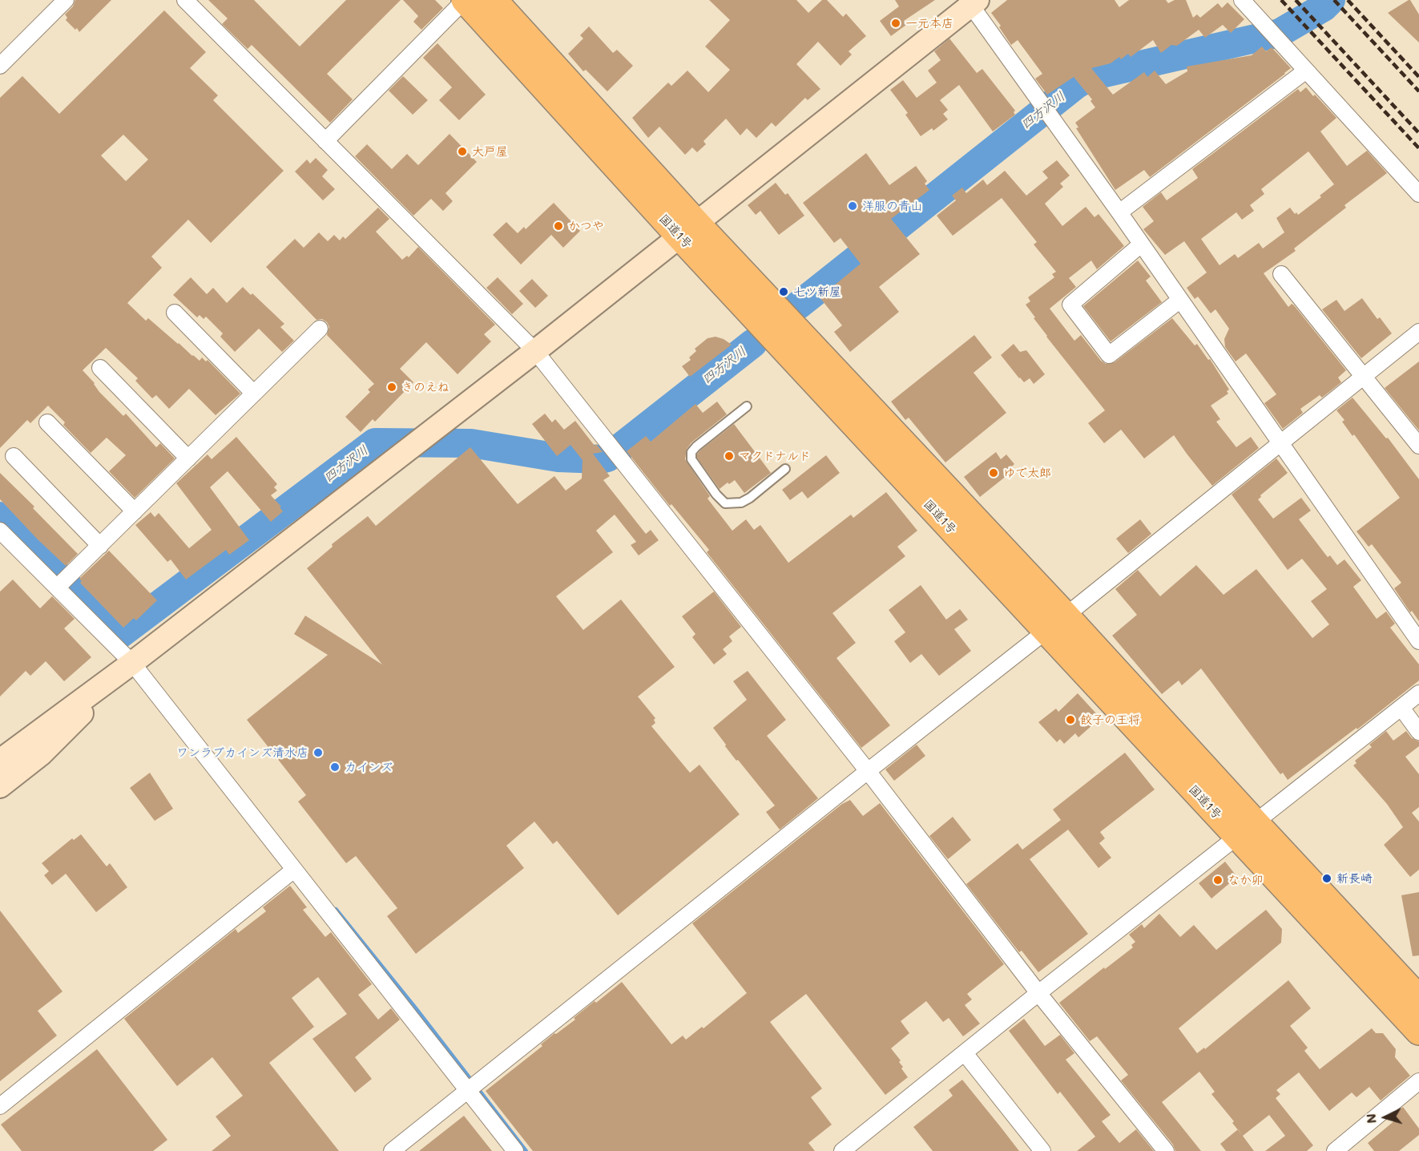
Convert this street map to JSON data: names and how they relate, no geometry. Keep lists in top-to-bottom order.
{
  "streets": {
    "highway": ["国道1号"]
  },
  "water": ["四方沢川"],
  "places": [
    "一元本店",
    "大戸屋",
    "洋服の青山",
    "かつや",
    "七ツ新屋",
    "きのえね",
    "マクドナルド",
    "ゆで太郎",
    "餃子の王将",
    "ワンラブカインズ清水店",
    "カインズ",
    "新長崎",
    "なか卯"
  ],
  "north": "left"
}
